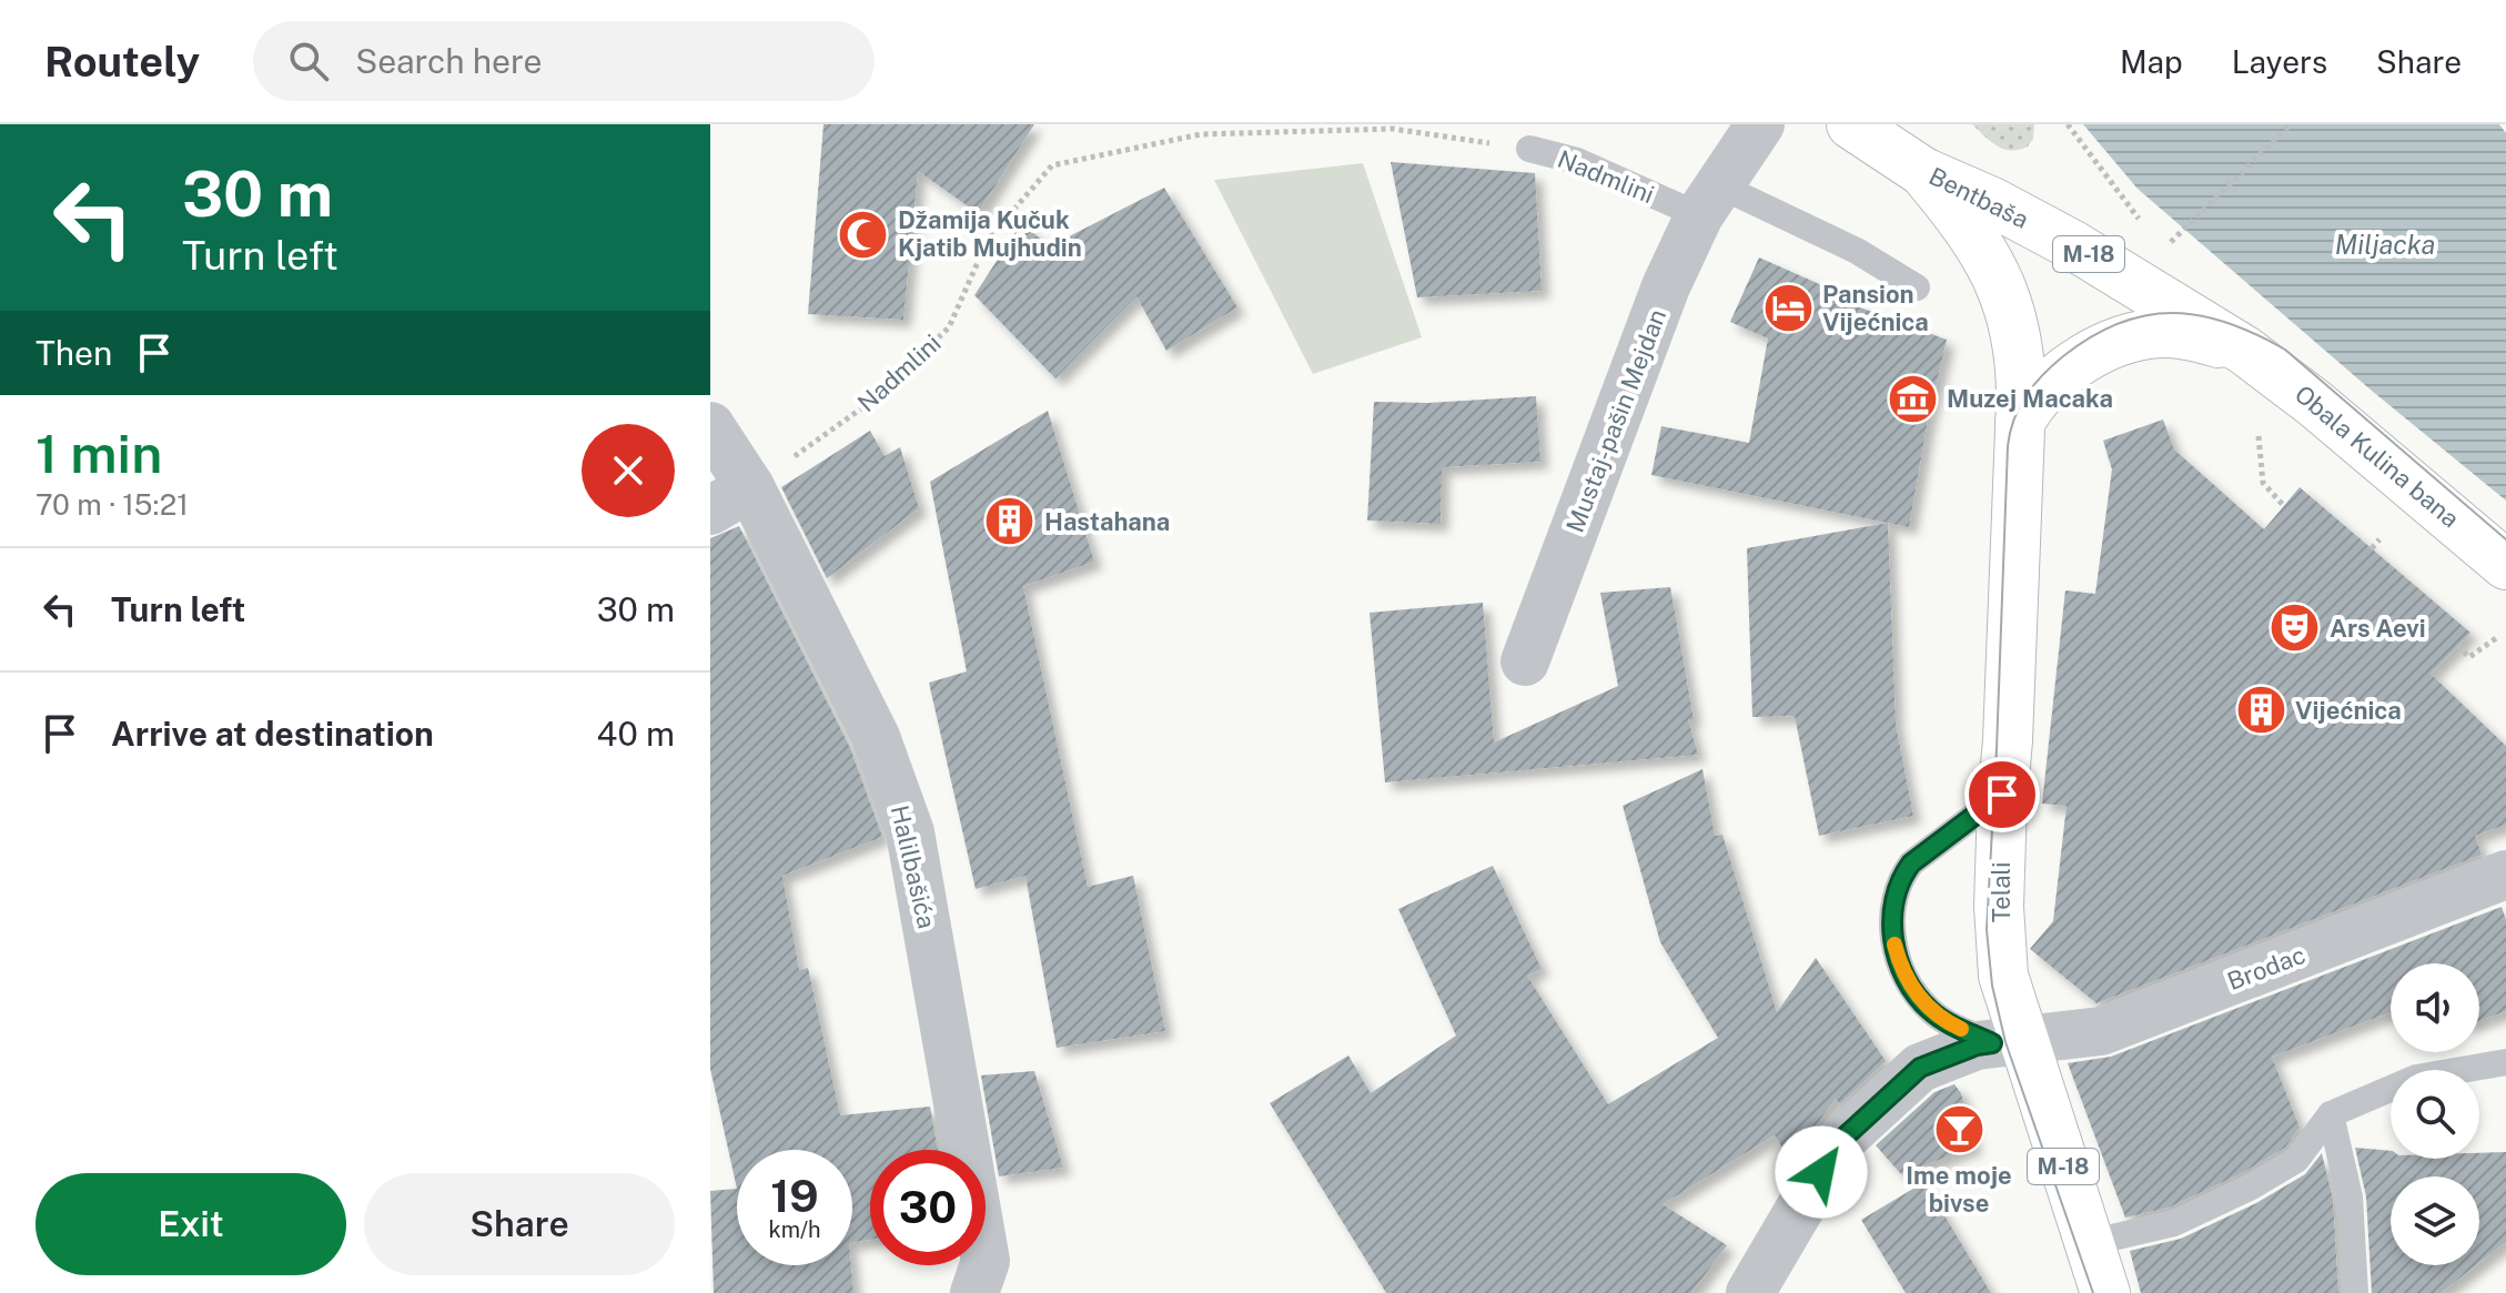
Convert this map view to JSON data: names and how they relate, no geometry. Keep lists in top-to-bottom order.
{
  "streets": {
    "main road": [
      "Bentbaša",
      "M-18",
      "Obala Kulina bana",
      "Telali"
    ],
    "street": ["Mustaj-pašin Mejdan", "Halilbašića", "Brodac"],
    "lane": ["Nadmlini"]
  },
  "crossings": [
    ["Nadmlini", "Mustaj-pašin Mejdan"],
    ["Nadmlini", "Halilbašića"],
    ["Bentbaša", "M-18"],
    ["Bentbaša", "Obala Kulina bana"],
    ["Bentbaša", "Telali"],
    ["M-18", "Obala Kulina bana"],
    ["M-18", "Telali"],
    ["Telali", "Brodac"]
  ],
  "water": ["Miljacka"],
  "places": {
    "mosque": ["Džamija Kučuk Kjatib Mujhudin"],
    "hotel": ["Pansion Vijećnica"],
    "museum": ["Muzej Macaka"],
    "building": ["Hastahana", "Vijećnica"],
    "theatre": ["Ars Aevi"],
    "bar": ["Ime moje bivse"]
  },
  "page": {
    "header": "Routely",
    "search": "Search here",
    "nav": ["Map", "Layers", "Share"],
    "turn": ["30 m", "Turn left"],
    "then": "Then",
    "heading": ["1 min", "70 m · 15:21"],
    "list": [
      {
        "name": "Turn left",
        "value": "30 m"
      },
      {
        "name": "Arrive at destination",
        "value": "40 m"
      }
    ],
    "speed": "19 km/h",
    "limit": "30",
    "buttons": ["Exit", "Share"]
  }
}
